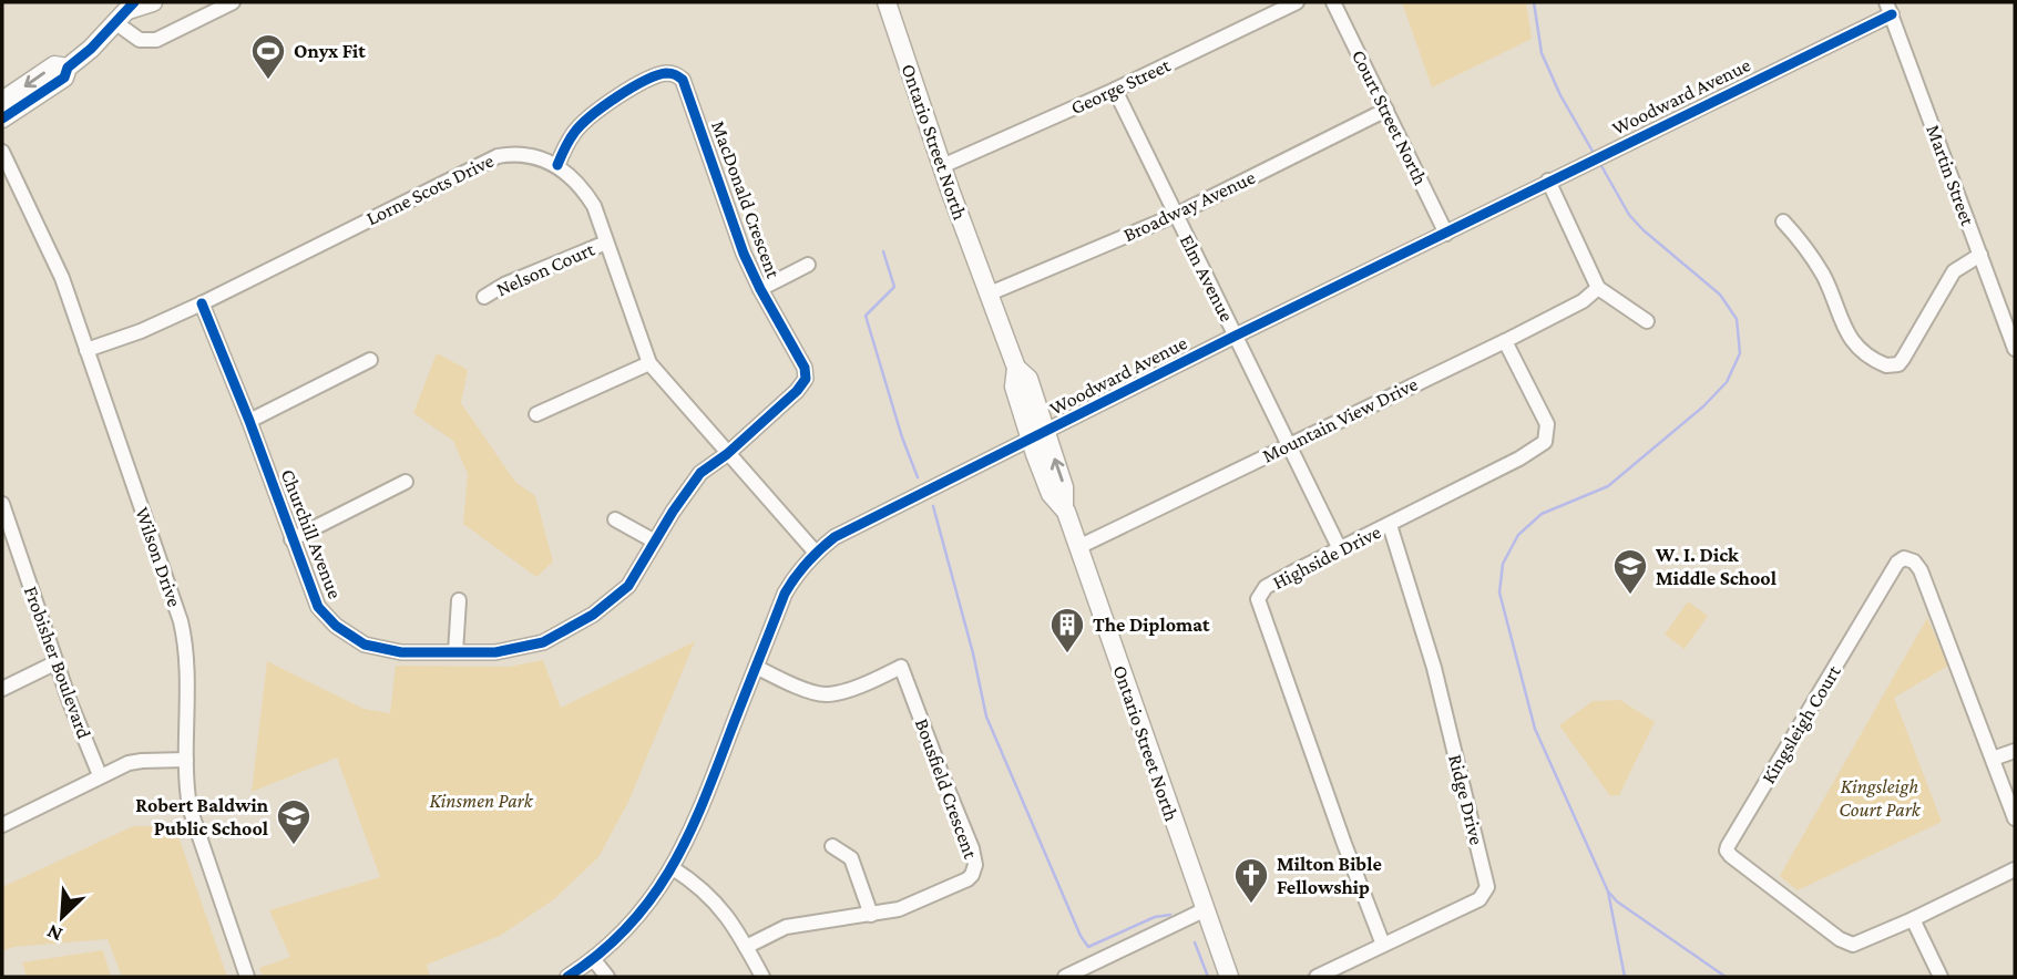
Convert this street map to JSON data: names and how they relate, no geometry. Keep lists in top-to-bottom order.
{
  "streets": {
    "main road": ["Ontario Street North"],
    "street": [
      "George Street",
      "Woodward Avenue",
      "Court Street North",
      "Martin Street",
      "Lorne Scots Drive",
      "MacDonald Crescent",
      "Broadway Avenue",
      "Nelson Court",
      "Elm Avenue",
      "Mountain View Drive",
      "Churchill Avenue",
      "Wilson Drive",
      "Highside Drive",
      "Frobisher Boulevard",
      "Kingsleigh Court",
      "Bousfield Crescent",
      "Ridge Drive"
    ]
  },
  "crossings": [
    ["George Street", "Ontario Street North"],
    ["George Street", "Elm Avenue"],
    ["Woodward Avenue", "Court Street North"],
    ["Woodward Avenue", "Ontario Street North"],
    ["Woodward Avenue", "Martin Street"],
    ["Woodward Avenue", "Lorne Scots Drive"],
    ["Woodward Avenue", "Elm Avenue"],
    ["Woodward Avenue", "Bousfield Crescent"],
    ["Court Street North", "Broadway Avenue"],
    ["Ontario Street North", "Broadway Avenue"],
    ["Ontario Street North", "Mountain View Drive"],
    ["Lorne Scots Drive", "MacDonald Crescent"],
    ["Lorne Scots Drive", "Nelson Court"],
    ["Lorne Scots Drive", "Churchill Avenue"],
    ["Lorne Scots Drive", "Wilson Drive"],
    ["MacDonald Crescent", "Churchill Avenue"],
    ["Broadway Avenue", "Elm Avenue"],
    ["Elm Avenue", "Mountain View Drive"],
    ["Elm Avenue", "Highside Drive"],
    ["Mountain View Drive", "Highside Drive"],
    ["Highside Drive", "Ridge Drive"]
  ],
  "parks": ["Kingsleigh Court Park", "Kinsmen Park"],
  "places": {
    "sports": ["Onyx Fit"],
    "school or university": ["W. I. Dick Middle School", "Robert Baldwin Public School"],
    "building": ["The Diplomat"],
    "church": ["Milton Bible Fellowship"]
  },
  "north": "bottom left"
}
